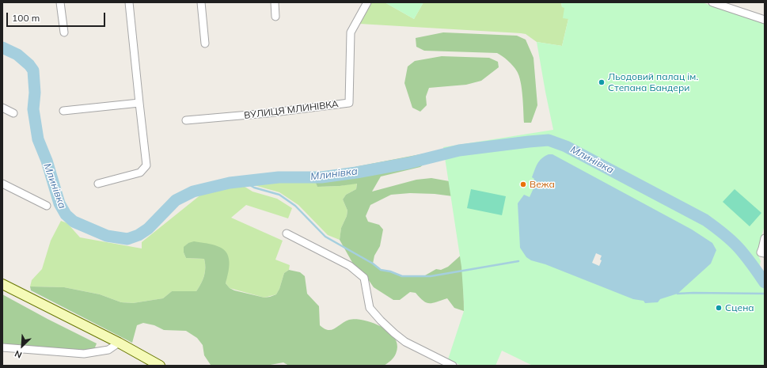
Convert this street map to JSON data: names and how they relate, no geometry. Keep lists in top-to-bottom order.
{
  "streets": {
    "street": ["ВУЛИЦЯ МЛИНІВКА"]
  },
  "water": ["Млинівка"],
  "places": ["Льодовий палац ім. Степана Бандери", "Вежа", "Сцена"],
  "scale_bar": "100 m",
  "north": "bottom left"
}
